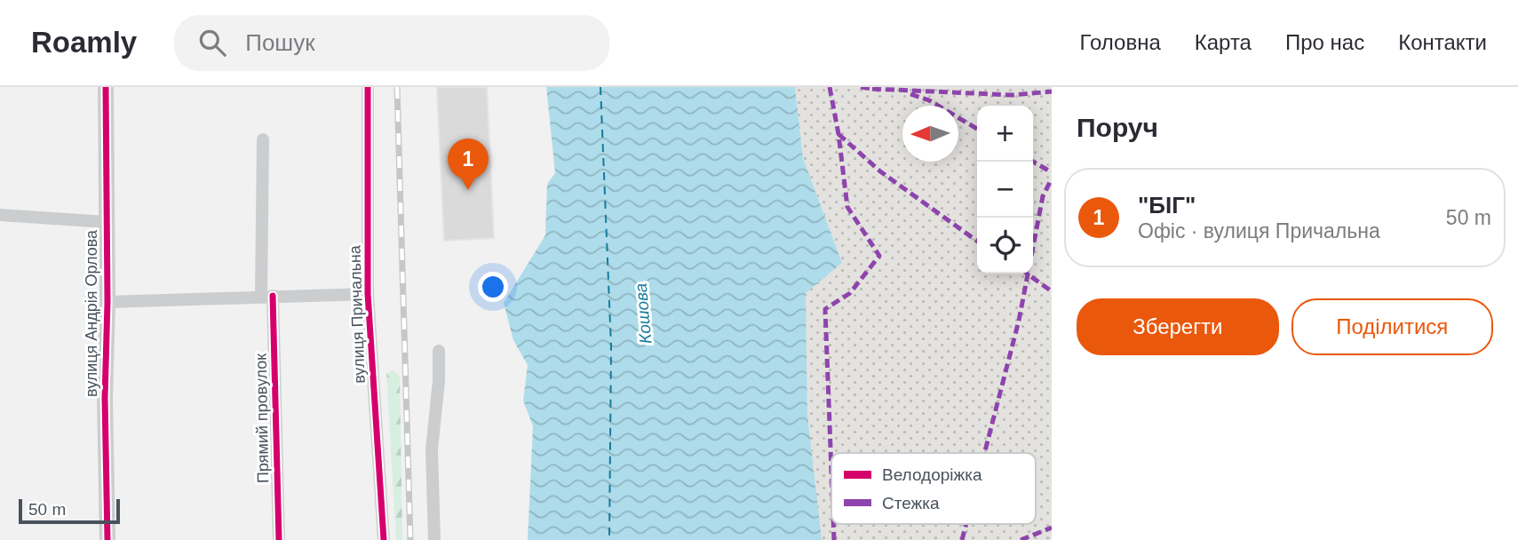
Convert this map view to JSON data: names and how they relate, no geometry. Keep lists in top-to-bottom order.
{
  "streets": {
    "street": ["вулиця Андрія Орлова", "вулиця Причальна", "Прямий провулок"]
  },
  "water": ["Кошова"],
  "legend": ["Велодоріжка", "Стежка"],
  "scale_bar": "50 m",
  "north": "left",
  "page": {
    "header": "Roamly",
    "search": "Пошук",
    "nav": [
      "Головна",
      "Карта",
      "Про нас",
      "Контакти"
    ],
    "heading": "Поруч",
    "map_buttons": ["+", "−"],
    "pins": "1",
    "list": [
      {
        "mark": "1",
        "name": "\"БІГ\"",
        "note": "Офіс · вулиця Причальна",
        "value": "50 m"
      }
    ],
    "buttons": ["Зберегти", "Поділитися"],
    "scale": "50 m"
  }
}
